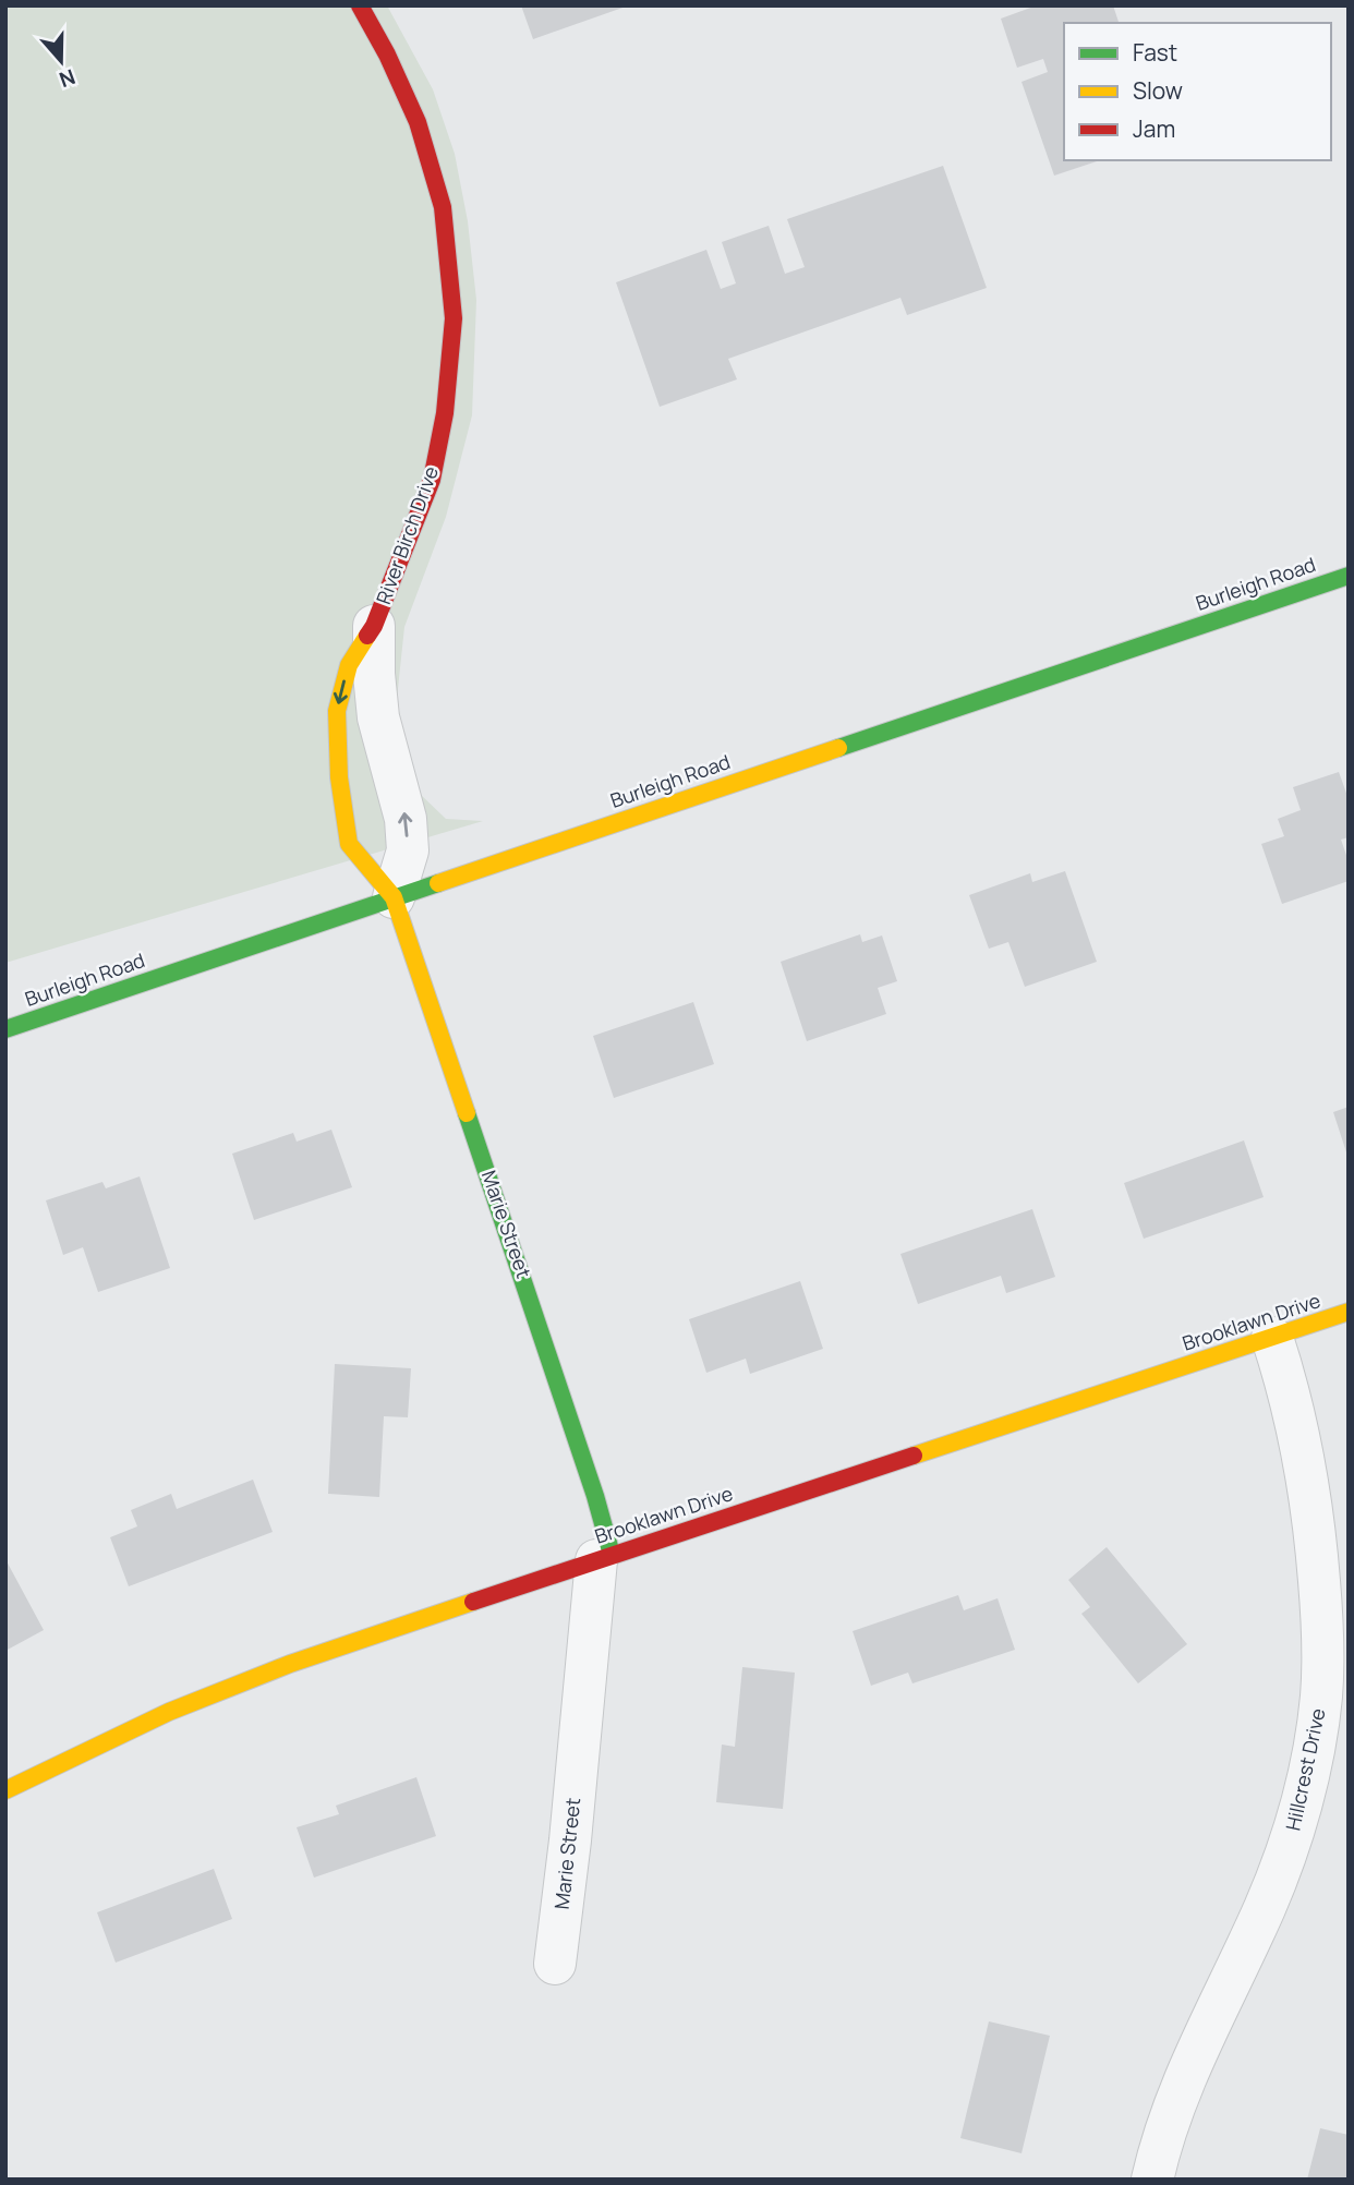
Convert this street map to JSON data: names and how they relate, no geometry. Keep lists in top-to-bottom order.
{
  "streets": {
    "street": [
      "River Birch Drive",
      "Burleigh Road",
      "Marie Street",
      "Brooklawn Drive",
      "Hillcrest Drive"
    ]
  },
  "crossings": [
    ["River Birch Drive", "Burleigh Road"],
    ["River Birch Drive", "Marie Street"],
    ["Burleigh Road", "Marie Street"],
    ["Marie Street", "Brooklawn Drive"],
    ["Brooklawn Drive", "Hillcrest Drive"]
  ],
  "legend": ["Fast", "Slow", "Jam"],
  "north": "bottom"
}
